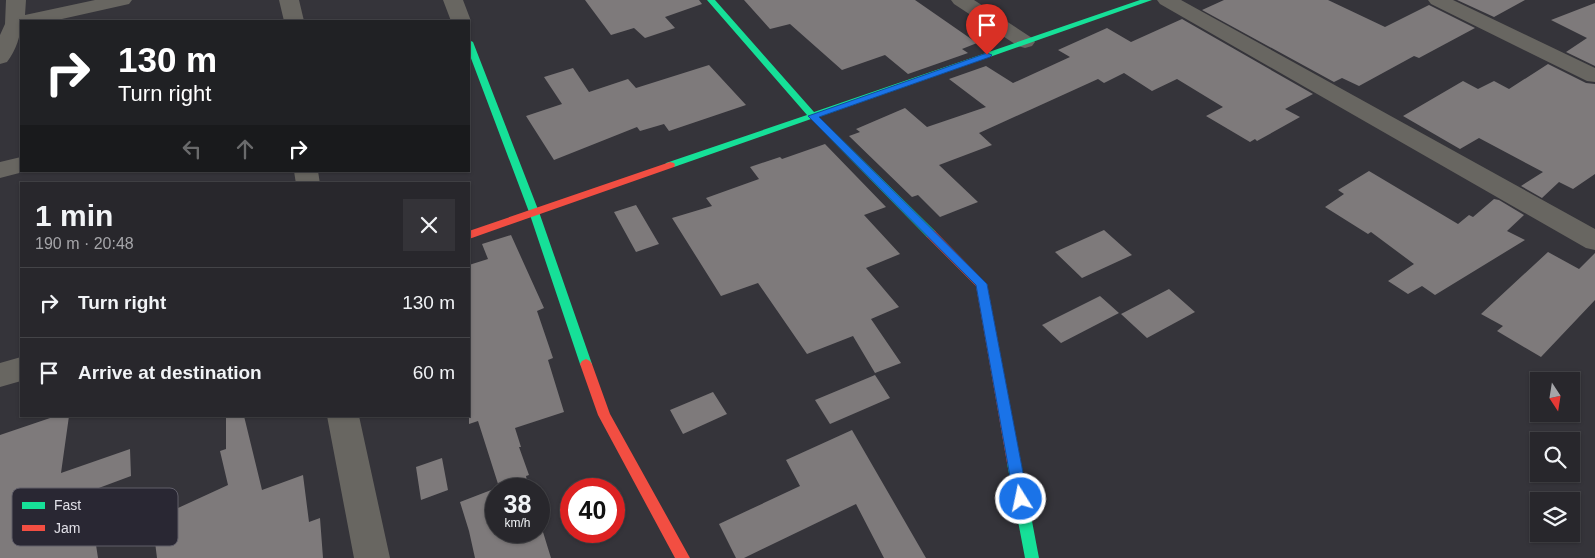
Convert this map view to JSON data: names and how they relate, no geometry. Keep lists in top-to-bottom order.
{
  "legend": ["Fast", "Jam"],
  "north": "bottom",
  "page": {
    "turn": ["130 m", "Turn right"],
    "heading": ["1 min", "190 m · 20:48"],
    "list": [
      {
        "name": "Turn right",
        "value": "130 m"
      },
      {
        "name": "Arrive at destination",
        "value": "60 m"
      }
    ],
    "speed": "38 km/h",
    "limit": "40"
  }
}
